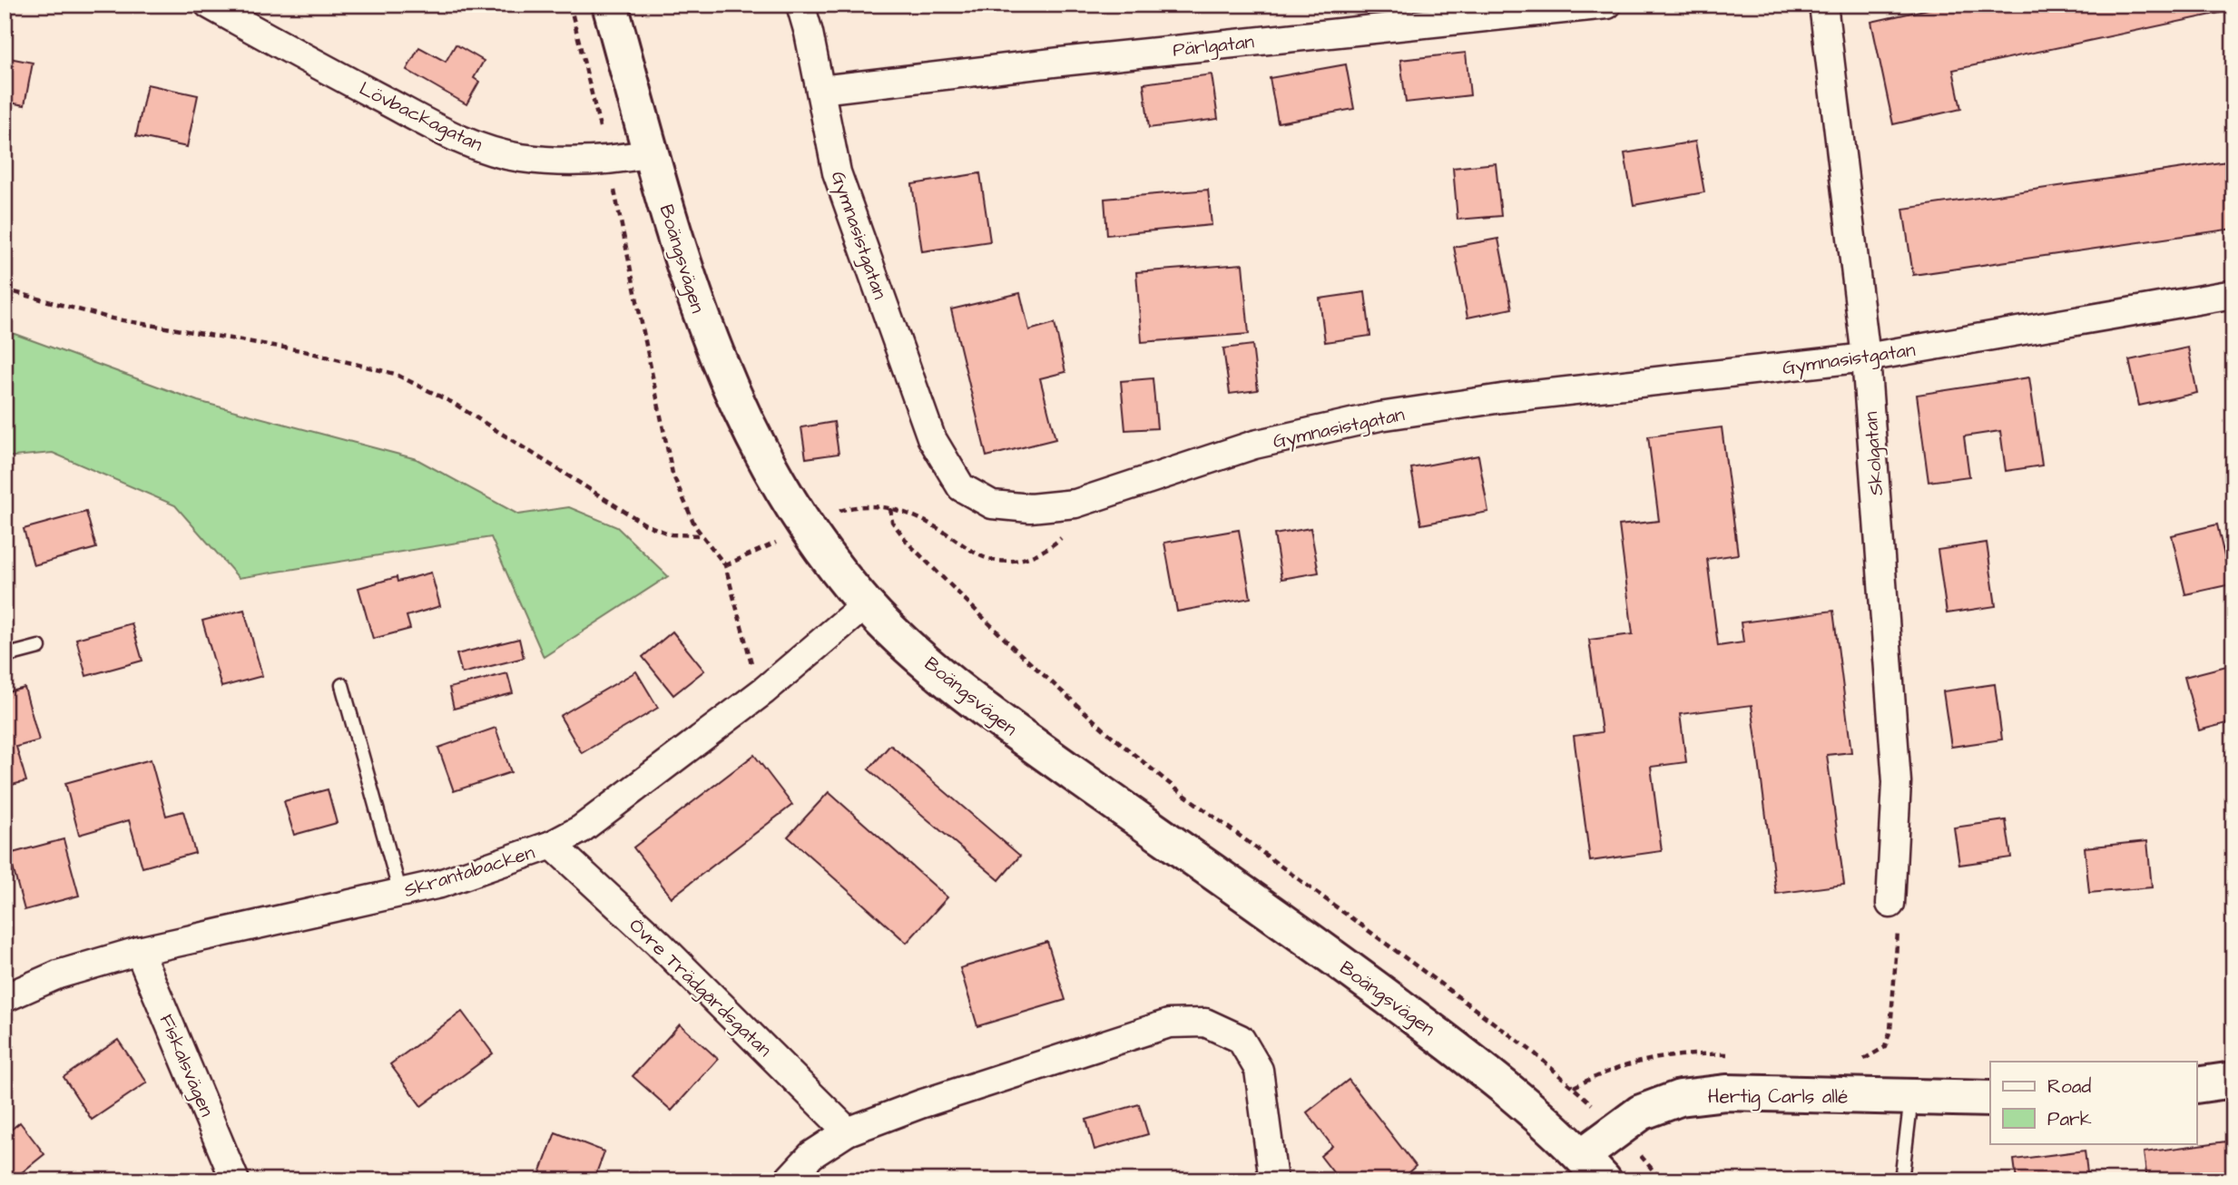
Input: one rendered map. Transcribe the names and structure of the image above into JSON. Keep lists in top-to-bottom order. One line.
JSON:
{"streets":{"street":["Pärlgatan","Lövbackagatan","Gymnasistgatan","Boängsvägen","Skolgatan","Skrantabacken","Övre Trädgårdsgatan","Fiskalsvägen","Hertig Carls allé"]},"crossings":[["Pärlgatan","Gymnasistgatan"],["Lövbackagatan","Boängsvägen"],["Gymnasistgatan","Skolgatan"],["Boängsvägen","Skrantabacken"],["Boängsvägen","Hertig Carls allé"],["Skrantabacken","Övre Trädgårdsgatan"],["Skrantabacken","Fiskalsvägen"]],"legend":["Road","Park"]}
